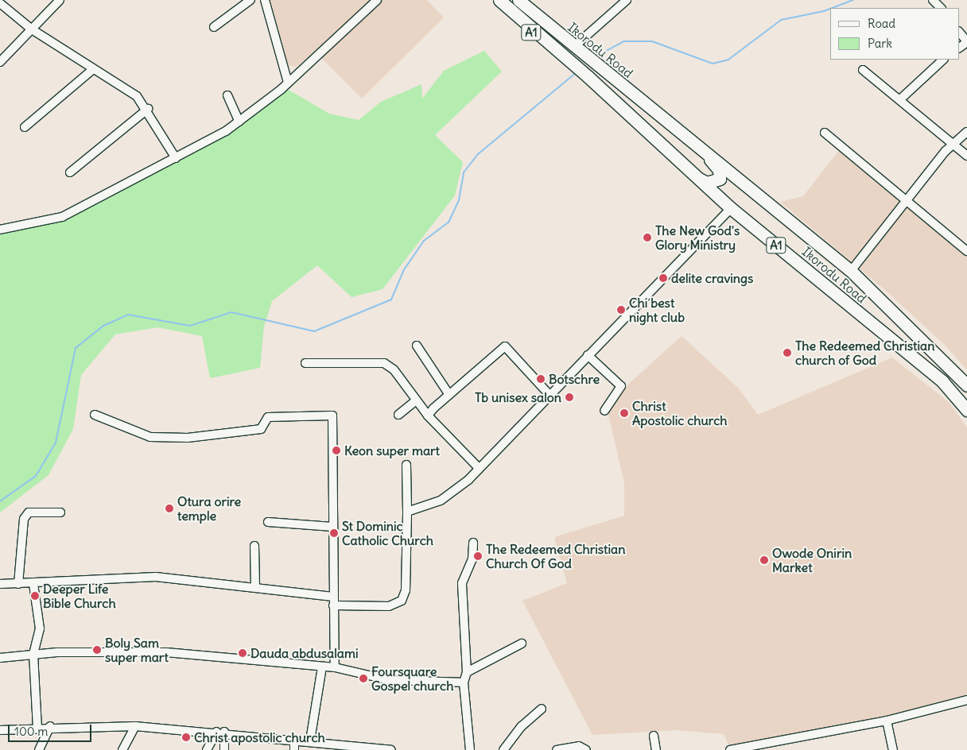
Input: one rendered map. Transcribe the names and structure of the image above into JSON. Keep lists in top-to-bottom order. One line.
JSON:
{"streets":{"highway":["A1","Ikorodu Road"]},"places":["The New God's Glory Ministry","delite cravings","Chi best night club","The Redeemed Christian church of God","Botschre","Tb unisex salon","Christ Apostolic church","Keon super mart","Otura orire temple","St Dominic Catholic Church","The Redeemed Christian Church Of God","Owode Onirin Market","Deeper Life Bible Church","Boly Sam super mart","Dauda abdusalami","Foursquare Gospel church","Christ apostolic church"],"legend":["Road","Park"],"scale_bar":"100 m"}
